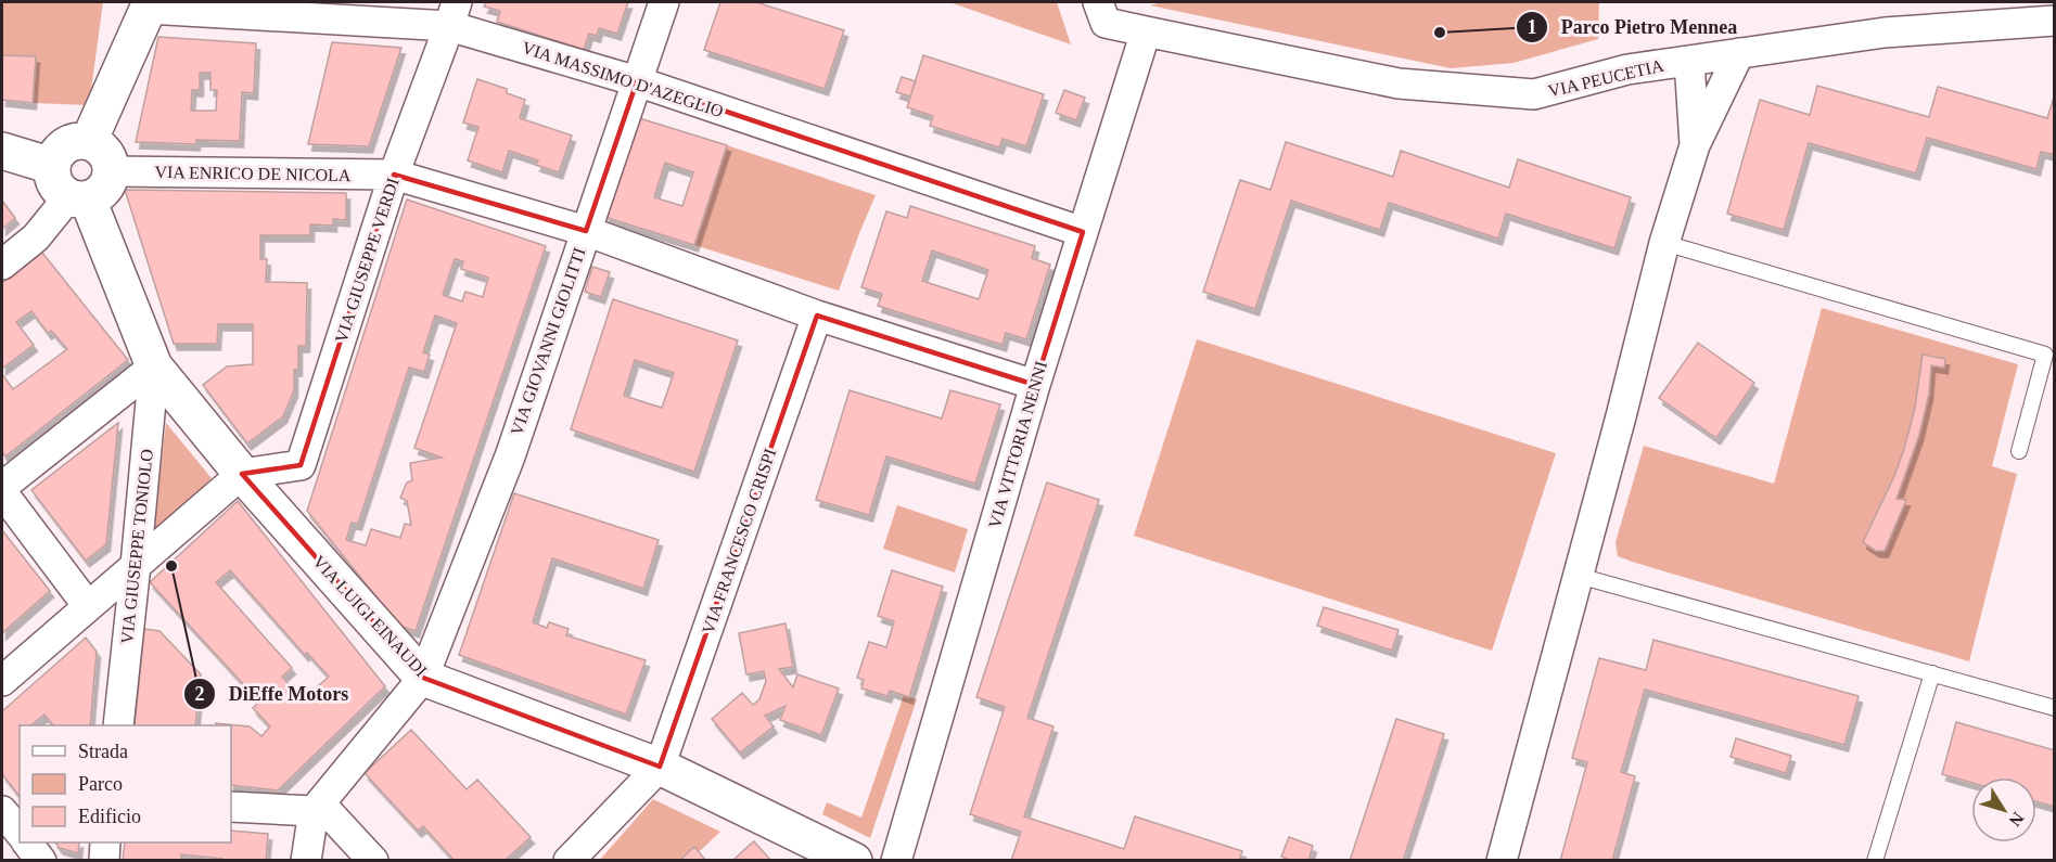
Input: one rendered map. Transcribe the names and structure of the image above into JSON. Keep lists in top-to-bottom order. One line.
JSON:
{"streets":{"main road":["VIA LUIGI EINAUDI"],"street":["VIA PEUCETIA","VIA MASSIMO D'AZEGLIO","VIA ENRICO DE NICOLA","VIA GIUSEPPE VERDI","VIA GIOVANNI GIOLITTI","VIA VITTORIA NENNI","VIA FRANCESCO CRISPI","VIA GIUSEPPE TONIOLO"]},"crossings":[["VIA PEUCETIA","VIA VITTORIA NENNI"],["VIA MASSIMO D'AZEGLIO","VIA GIUSEPPE VERDI"],["VIA MASSIMO D'AZEGLIO","VIA GIOVANNI GIOLITTI"],["VIA MASSIMO D'AZEGLIO","VIA VITTORIA NENNI"],["VIA ENRICO DE NICOLA","VIA GIUSEPPE VERDI"],["VIA ENRICO DE NICOLA","VIA LUIGI EINAUDI"],["VIA GIUSEPPE VERDI","VIA LUIGI EINAUDI"],["VIA GIOVANNI GIOLITTI","VIA LUIGI EINAUDI"],["VIA FRANCESCO CRISPI","VIA LUIGI EINAUDI"],["VIA GIUSEPPE TONIOLO","VIA LUIGI EINAUDI"]],"places":["Parco Pietro Mennea","DiEffe Motors"],"legend":["Strada","Parco","Edificio"],"north":"bottom right"}
